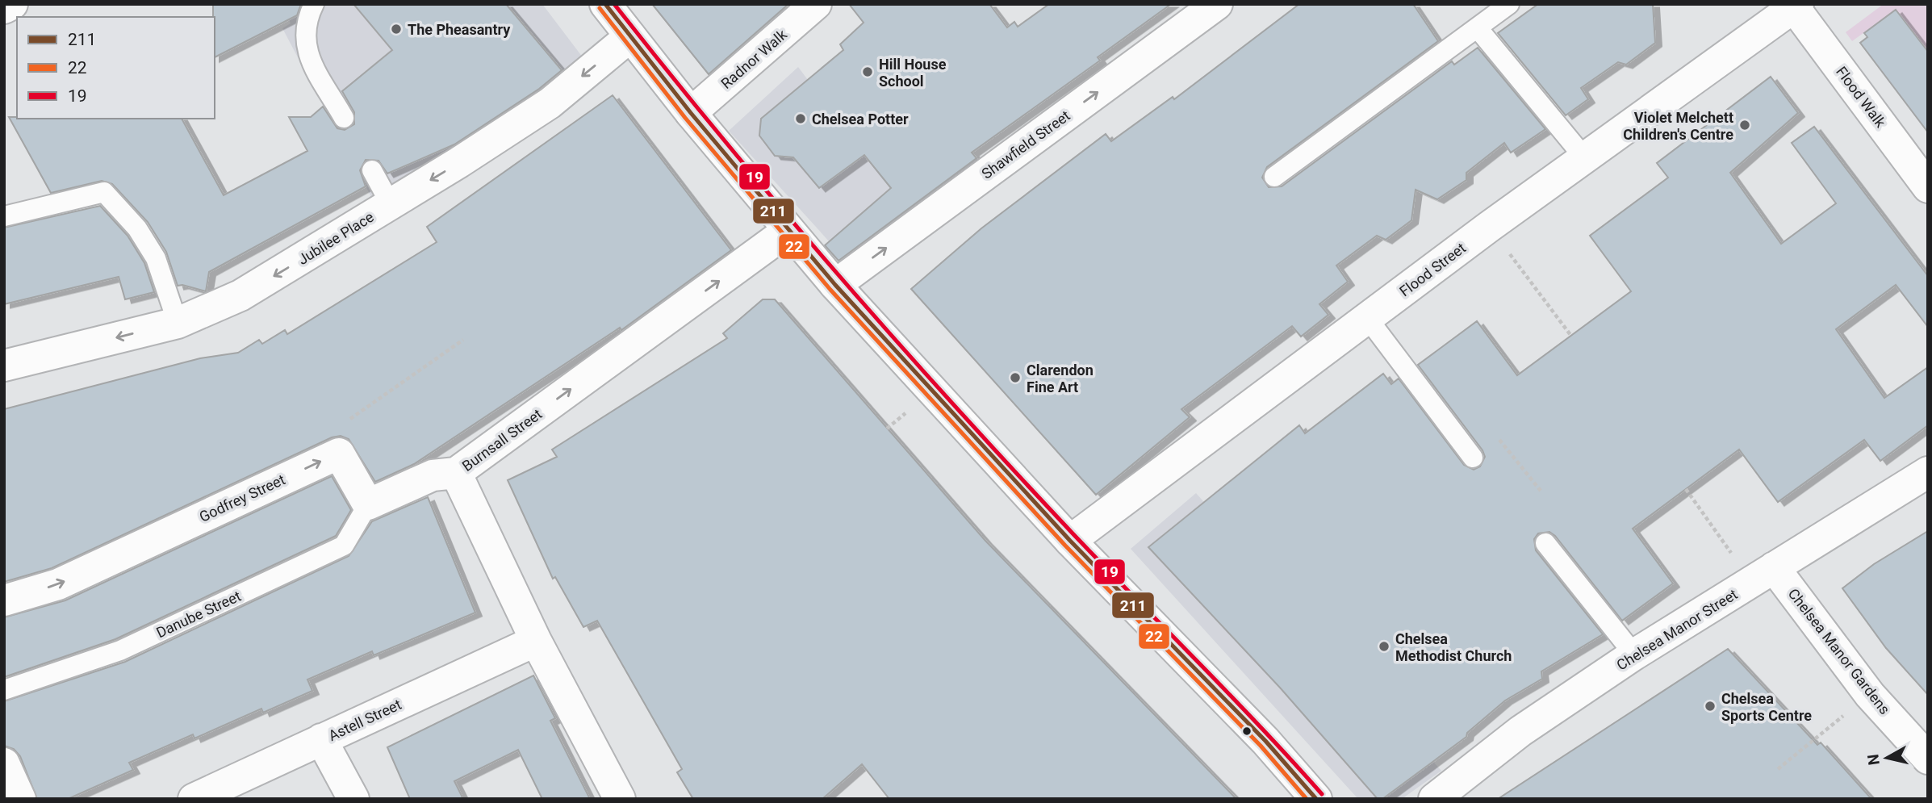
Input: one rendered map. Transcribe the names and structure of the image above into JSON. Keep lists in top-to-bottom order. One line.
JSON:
{"streets":{"street":["Radnor Walk","Flood Walk","Shawfield Street","Jubilee Place","Flood Street","Burnsall Street","Godfrey Street","Chelsea Manor Street","Chelsea Manor Gardens","Astell Street"],"lane":["Danube Street"]},"crossings":[["Flood Walk","Flood Street"],["Burnsall Street","Astell Street"],["Chelsea Manor Street","Chelsea Manor Gardens"]],"one_way":["Shawfield Street","Jubilee Place","Burnsall Street","Godfrey Street"],"places":["The Pheasantry","Hill House School","Chelsea Potter","Violet Melchett Children's Centre","Clarendon Fine Art","Chelsea Methodist Church","Chelsea Sports Centre"],"lines":["transit line 211","transit line 19","transit line 22"],"legend":["211","22","19"],"north":"left"}
